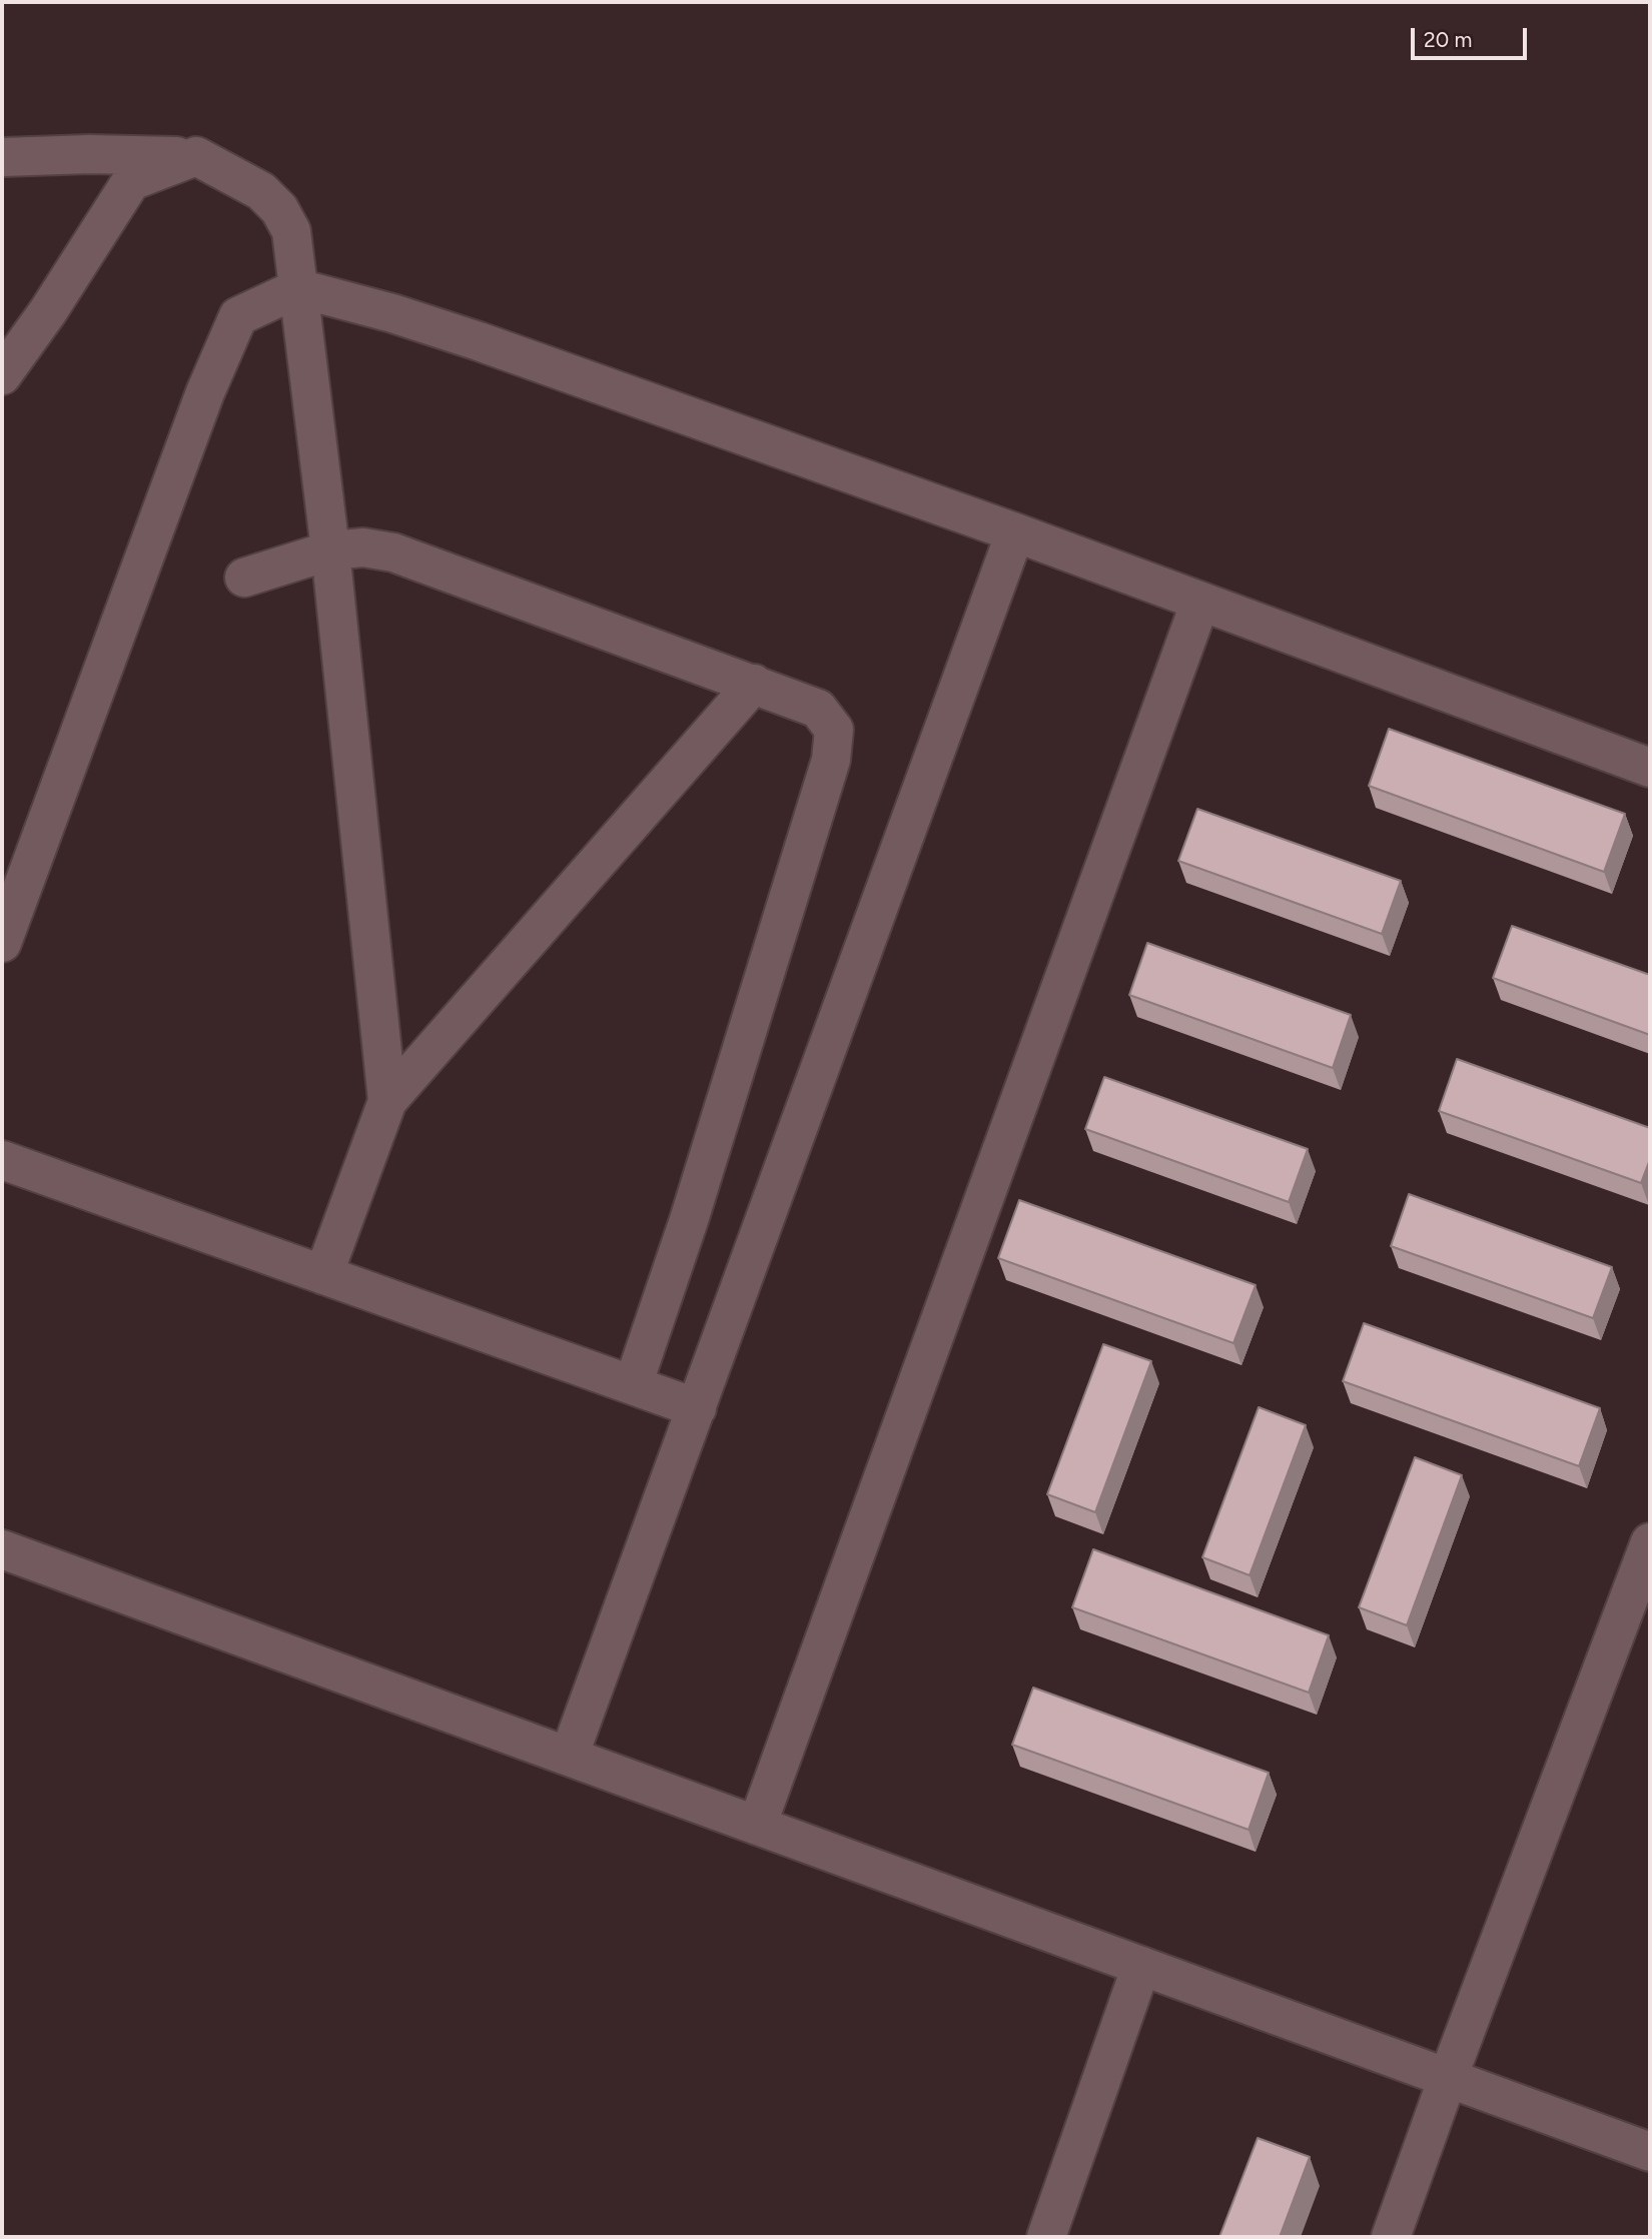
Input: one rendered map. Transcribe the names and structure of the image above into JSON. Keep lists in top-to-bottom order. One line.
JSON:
{"scale_bar":"20 m"}
